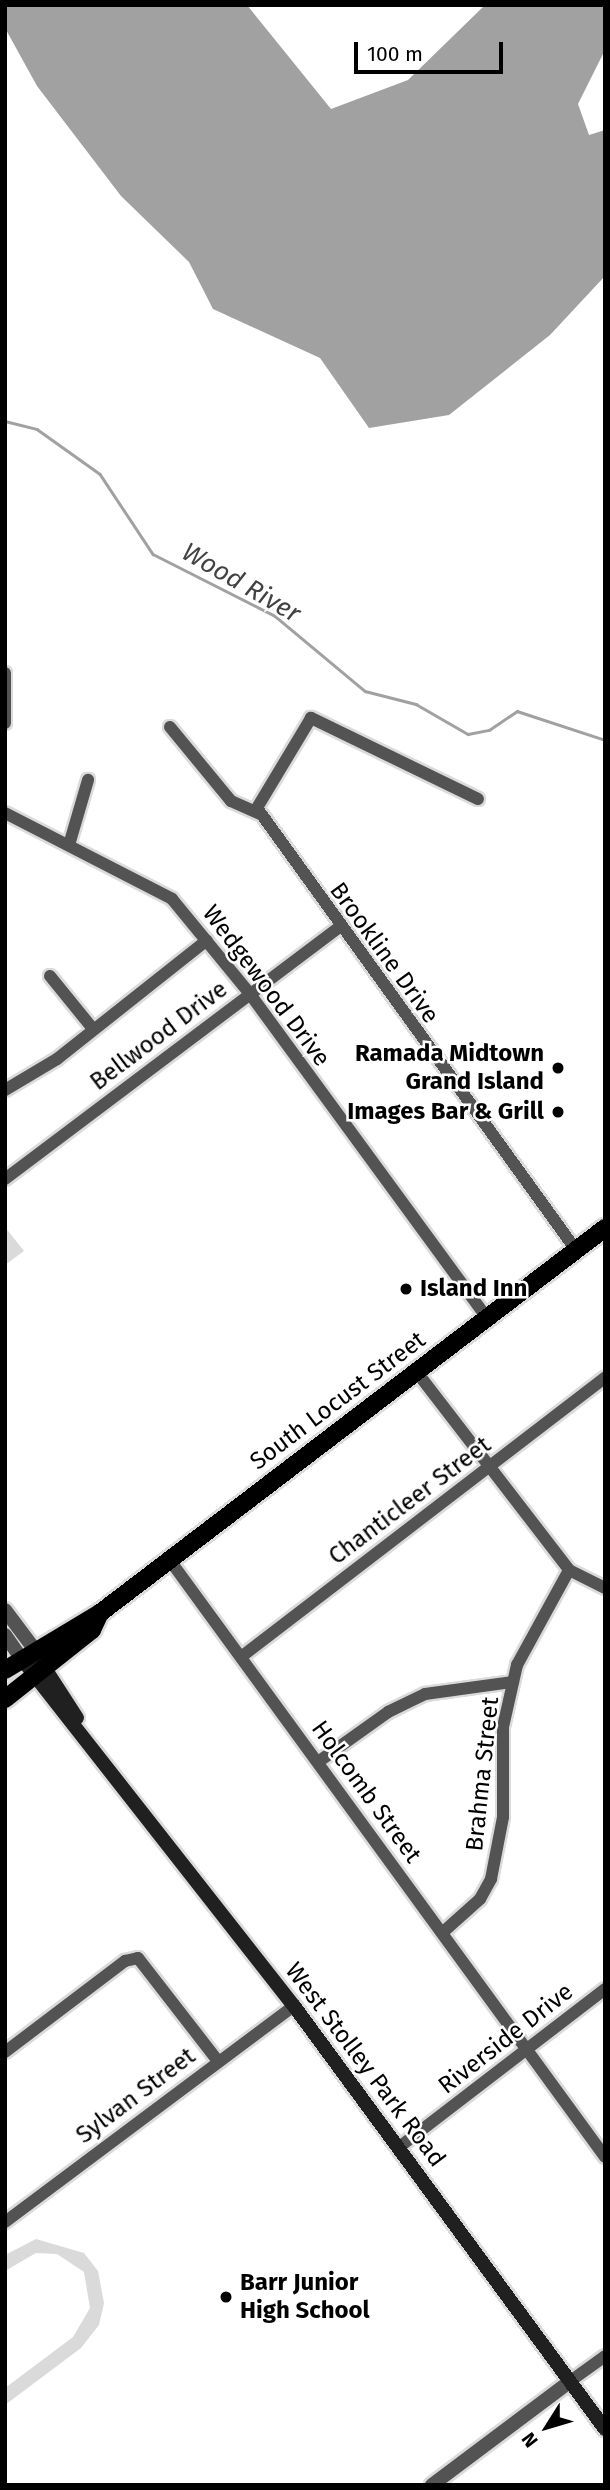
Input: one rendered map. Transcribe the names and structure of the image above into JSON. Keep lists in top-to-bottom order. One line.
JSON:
{"streets":{"main road":["South Locust Street","West Stolley Park Road"],"street":["Brookline Drive","Wedgewood Drive","Bellwood Drive","Chanticleer Street","Brahma Street","Holcomb Street","Riverside Drive","Sylvan Street"]},"crossings":[["Brookline Drive","Bellwood Drive"],["Brookline Drive","South Locust Street"],["Wedgewood Drive","Bellwood Drive"],["Wedgewood Drive","South Locust Street"],["South Locust Street","Holcomb Street"],["South Locust Street","West Stolley Park Road"],["Chanticleer Street","Holcomb Street"],["Brahma Street","Holcomb Street"],["Holcomb Street","Riverside Drive"],["Riverside Drive","West Stolley Park Road"],["West Stolley Park Road","Sylvan Street"]],"water":["Wood River"],"places":["Ramada Midtown Grand Island","Images Bar & Grill","Island Inn","Barr Junior High School"],"scale_bar":"100 m","north":"bottom left"}
